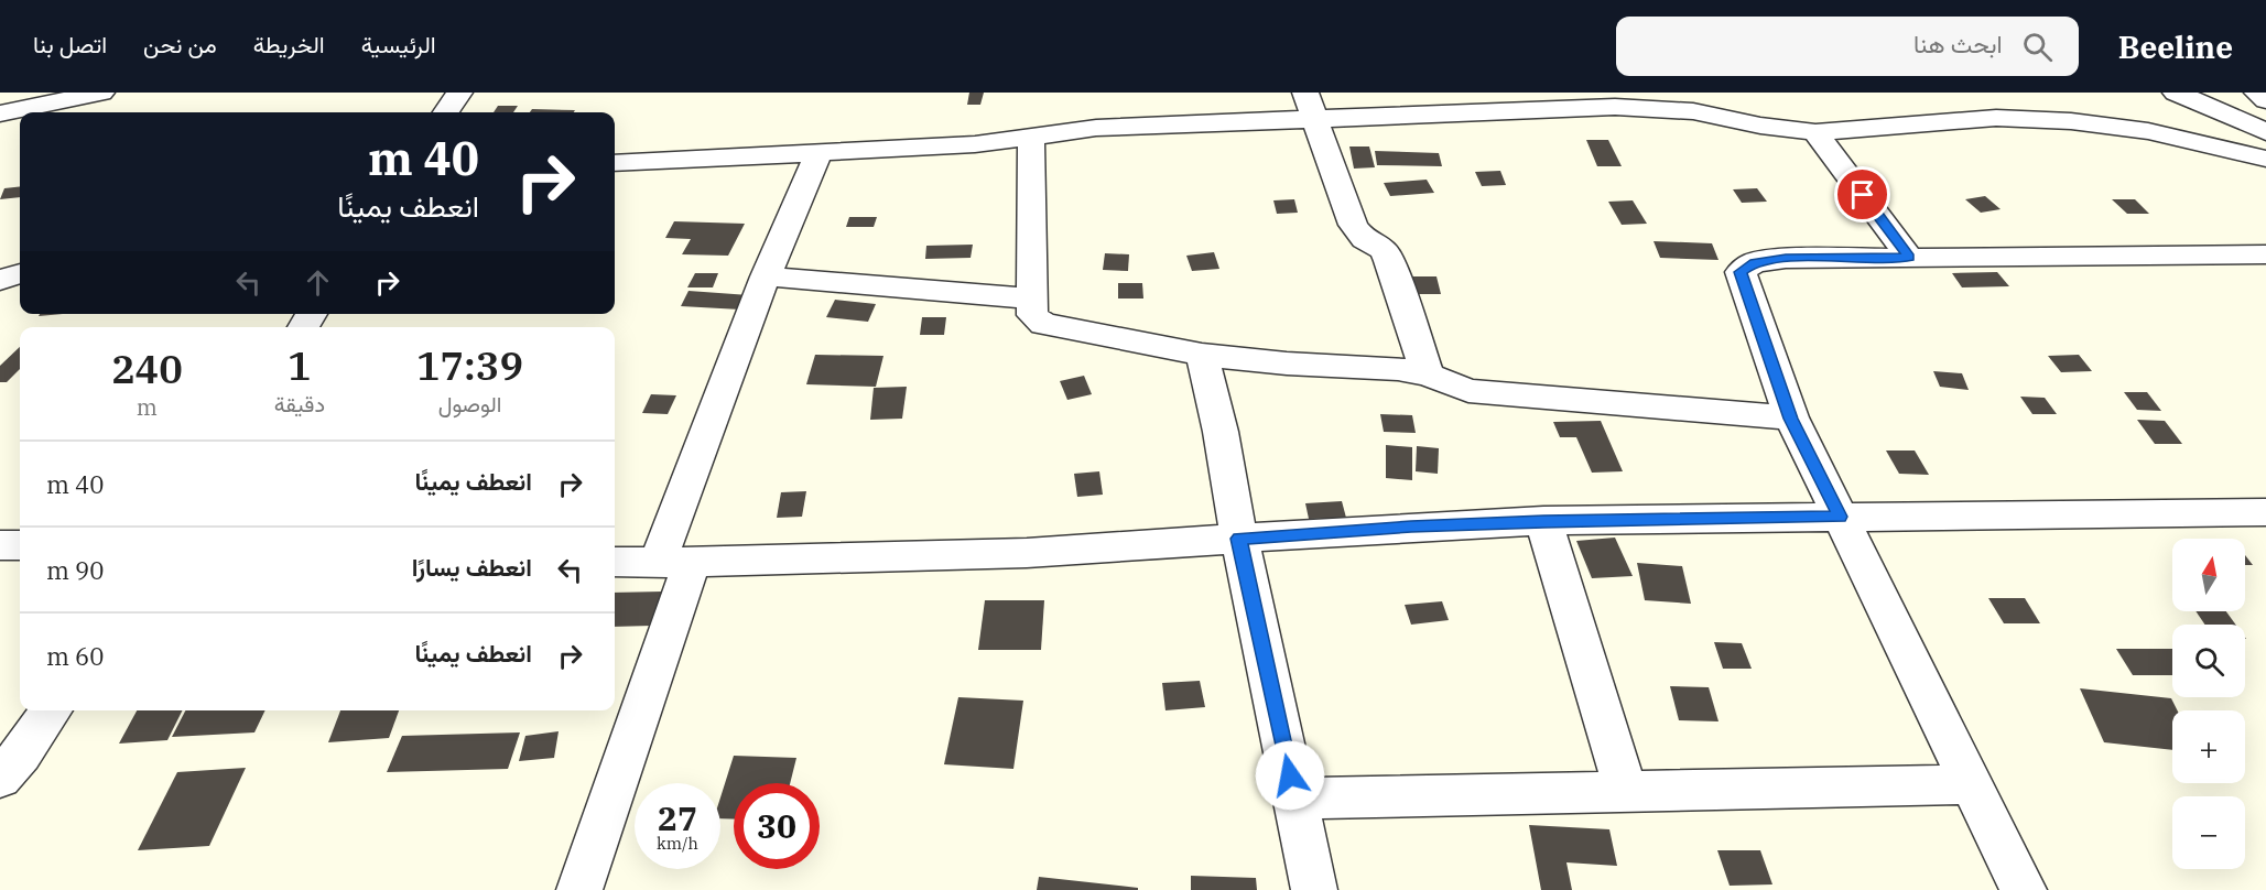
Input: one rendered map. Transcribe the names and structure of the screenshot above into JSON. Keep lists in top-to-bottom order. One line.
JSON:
{"north":"top","page":{"header":"Beeline","search":"ابحث هنا","nav":["الرئيسية","الخريطة","من نحن","اتصل بنا"],"turn":["40 m","انعطف يمينًا"],"eta":["17:39","الوصول","1","دقيقة","240","m"],"list":[{"name":"انعطف يمينًا","value":"40 m"},{"name":"انعطف يسارًا","value":"90 m"},{"name":"انعطف يمينًا","value":"60 m"}],"map_buttons":["+","−"],"speed":"27 km/h","limit":"30"}}
